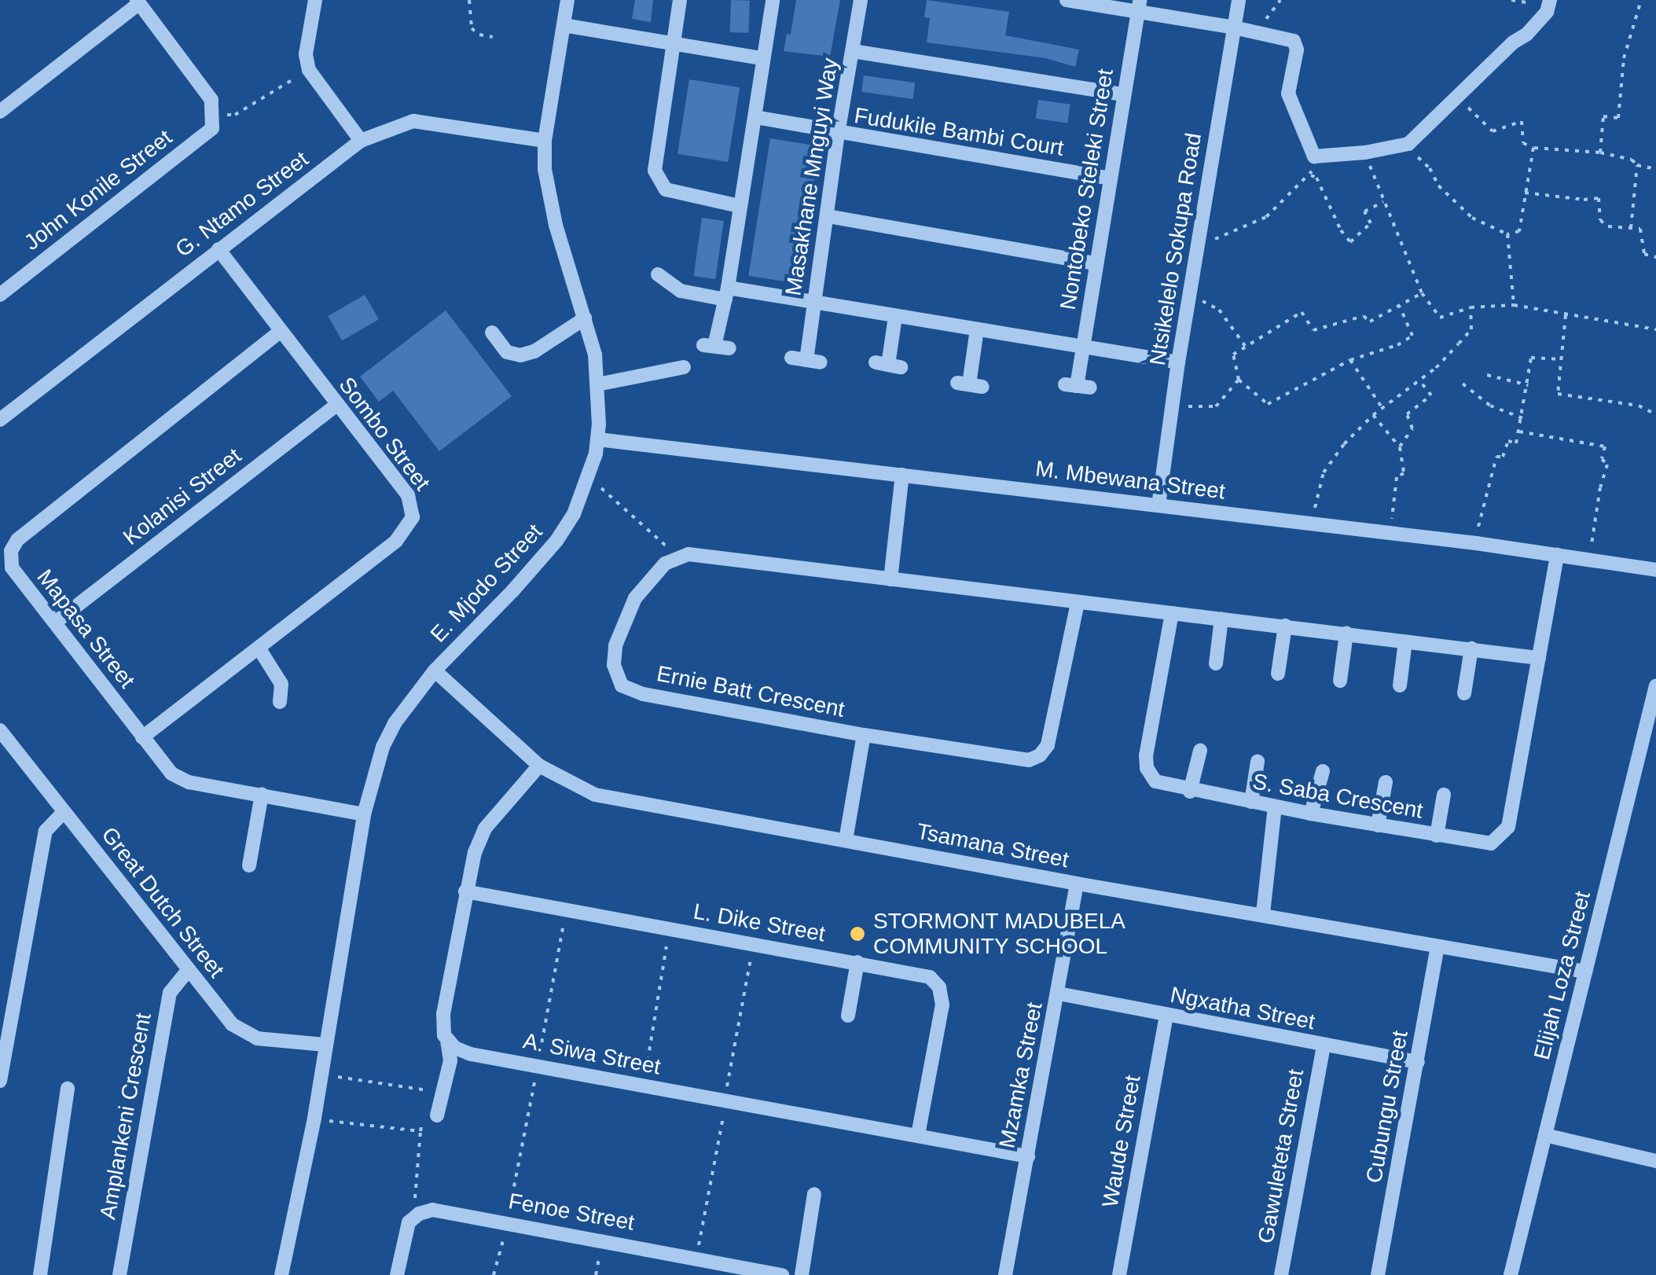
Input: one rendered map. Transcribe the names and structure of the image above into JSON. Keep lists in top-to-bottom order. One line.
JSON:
{"streets":{"street":["Fudukile Bambi Court","Masakhane Mnguyi Way","Nontobeko Steleki Street","John Konile Street","G. Ntamo Street","Ntsikelelo Sokupa Road","Sombo Street","M. Mbewana Street","Kolanisi Street","E. Mjodo Street","Mapasa Street","Ernie Batt Crescent","S. Saba Crescent","Tsamana Street","Great Dutch Street","L. Dike Street","Elijah Loza Street","Ngxatha Street","A. Siwa Street","Mzamka Street","Cubungu Street","Amplankeni Crescent","Waude Street","Gawuleteta Street","Fenoe Street"]},"crossings":[["Fudukile Bambi Court","Masakhane Mnguyi Way"],["Fudukile Bambi Court","Nontobeko Steleki Street"],["G. Ntamo Street","Sombo Street"],["G. Ntamo Street","E. Mjodo Street"],["Ntsikelelo Sokupa Road","M. Mbewana Street"],["Sombo Street","Kolanisi Street"],["Sombo Street","Mapasa Street"],["M. Mbewana Street","E. Mjodo Street"],["M. Mbewana Street","S. Saba Crescent"],["Kolanisi Street","Mapasa Street"],["E. Mjodo Street","Mapasa Street"],["E. Mjodo Street","Tsamana Street"],["E. Mjodo Street","Great Dutch Street"],["Ernie Batt Crescent","Tsamana Street"],["Tsamana Street","Elijah Loza Street"],["Tsamana Street","Mzamka Street"],["Tsamana Street","Cubungu Street"],["Great Dutch Street","Amplankeni Crescent"],["L. Dike Street","A. Siwa Street"],["Ngxatha Street","Mzamka Street"],["Ngxatha Street","Cubungu Street"],["Ngxatha Street","Waude Street"],["Ngxatha Street","Gawuleteta Street"],["A. Siwa Street","Mzamka Street"]],"places":["STORMONT MADUBELA COMMUNITY SCHOOL"]}
